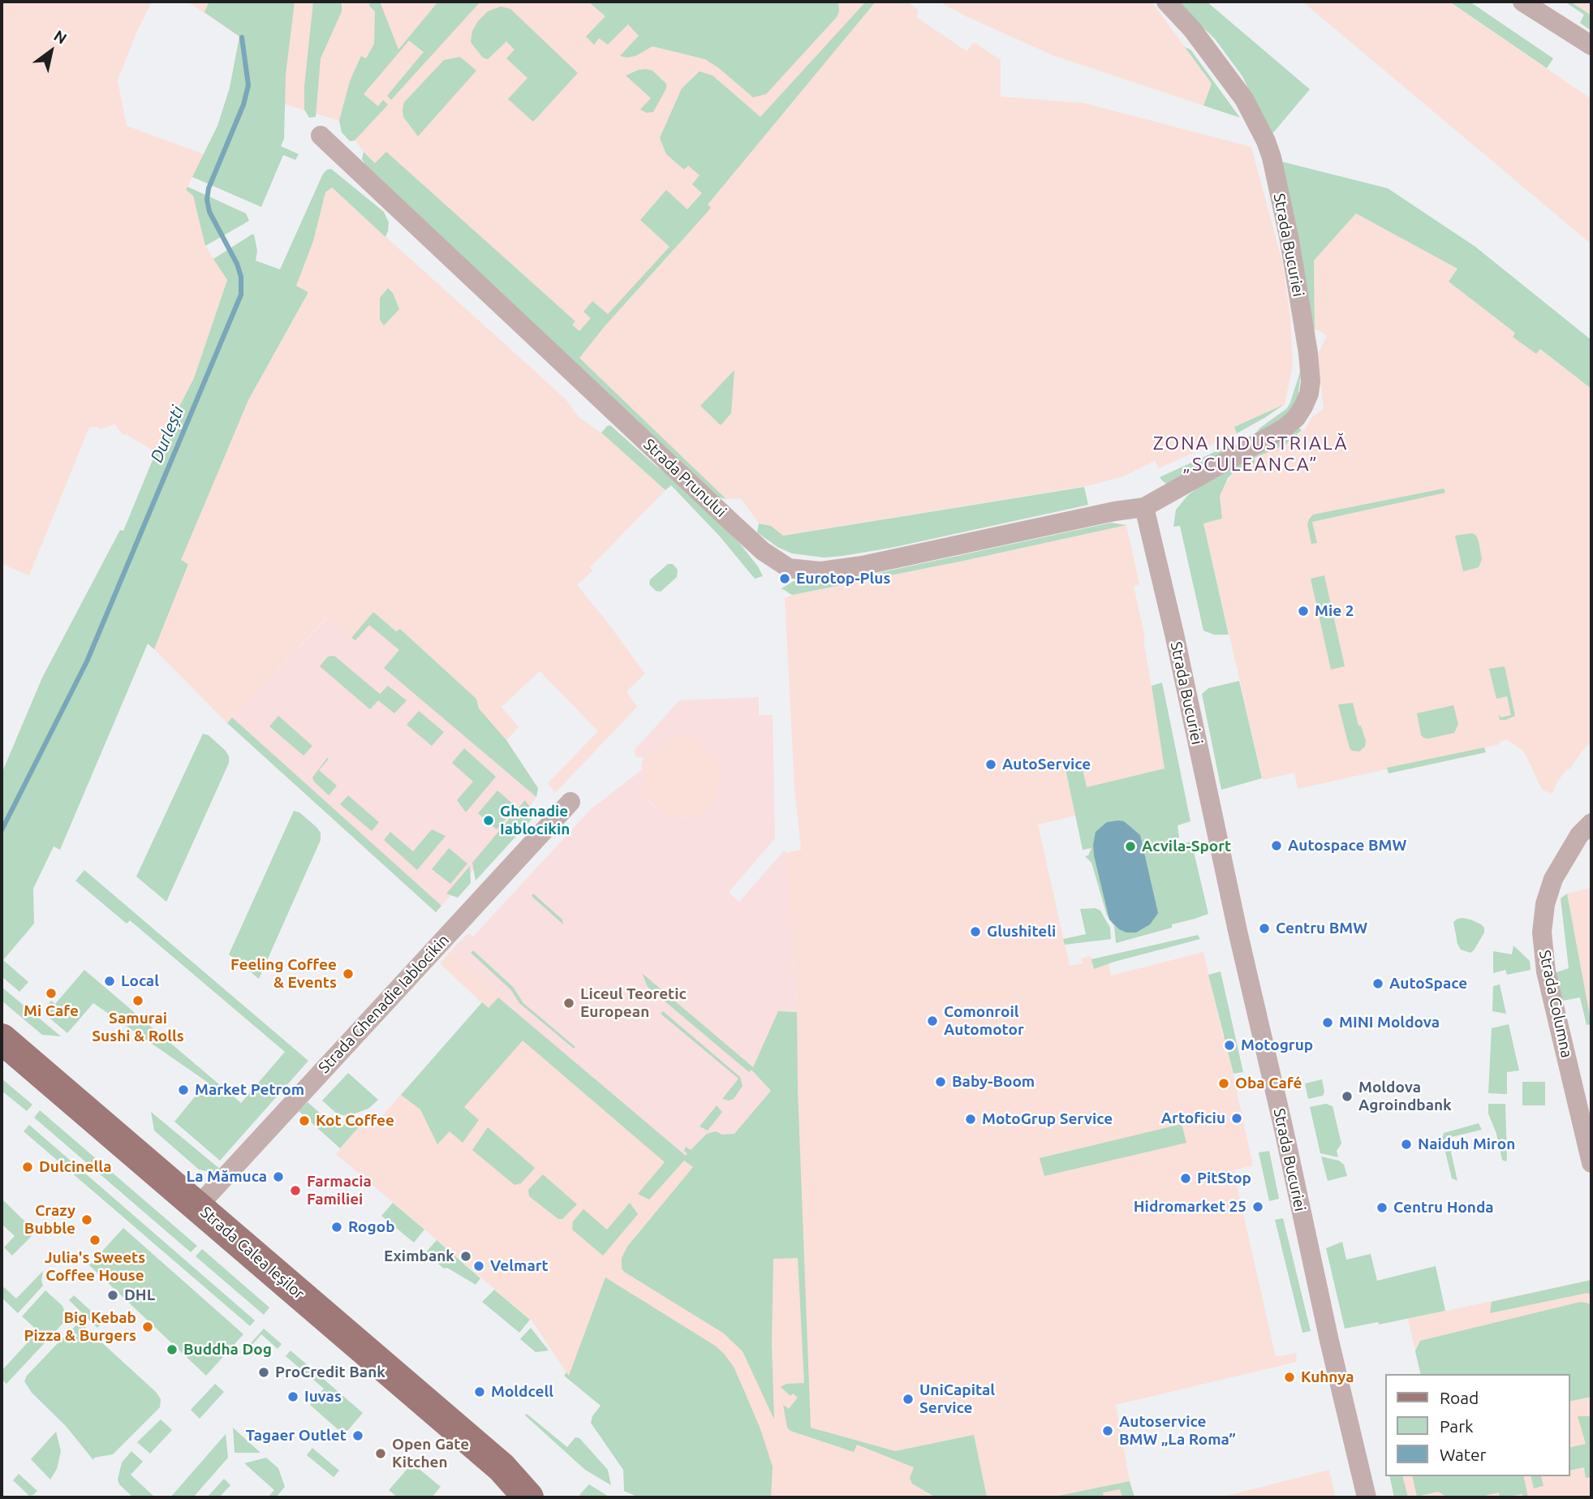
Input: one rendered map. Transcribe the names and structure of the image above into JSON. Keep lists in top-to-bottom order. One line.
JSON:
{"streets":{"main road":["Strada Calea Ieșilor"],"street":["Strada Bucuriei","Strada Prunului","Strada Ghenadie Iablocikin","Strada Columna"]},"crossings":[["Strada Bucuriei","Strada Prunului"],["Strada Ghenadie Iablocikin","Strada Calea Ieșilor"]],"districts":["ZONA INDUSTRIALĂ „SCULEANCA”"],"water":["Durlești"],"places":["Eurotop-Plus","Mie 2","AutoService","Ghenadie Iablocikin","Autospace BMW","Acvila-Sport","Centru BMW","Glushiteli","Feeling Coffee & Events","Local","AutoSpace","Mi Cafe","Samurai Sushi & Rolls","Liceul Teoretic European","Comonroil Automotor","MINI Moldova","Motogrup","Baby-Boom","Oba Café","Market Petrom","Moldova Agroindbank","Artoficiu","MotoGrup Service","Kot Coffee","Naiduh Miron","Dulcinella","La Mămuca","PitStop","Farmacia Familiei","Hidromarket 25","Centru Honda","Crazy Bubble","Rogob","Julia's Sweets Coffee House","Eximbank","Velmart","DHL","Big Kebab Pizza & Burgers","Buddha Dog","ProCredit Bank","Kuhnya","Moldcell","Iuvas","UniCapital Service","Autoservice BMW „La Roma”","Tagaer Outlet","Open Gate Kitchen"],"legend":["Road","Park","Water"],"north":"top right"}
